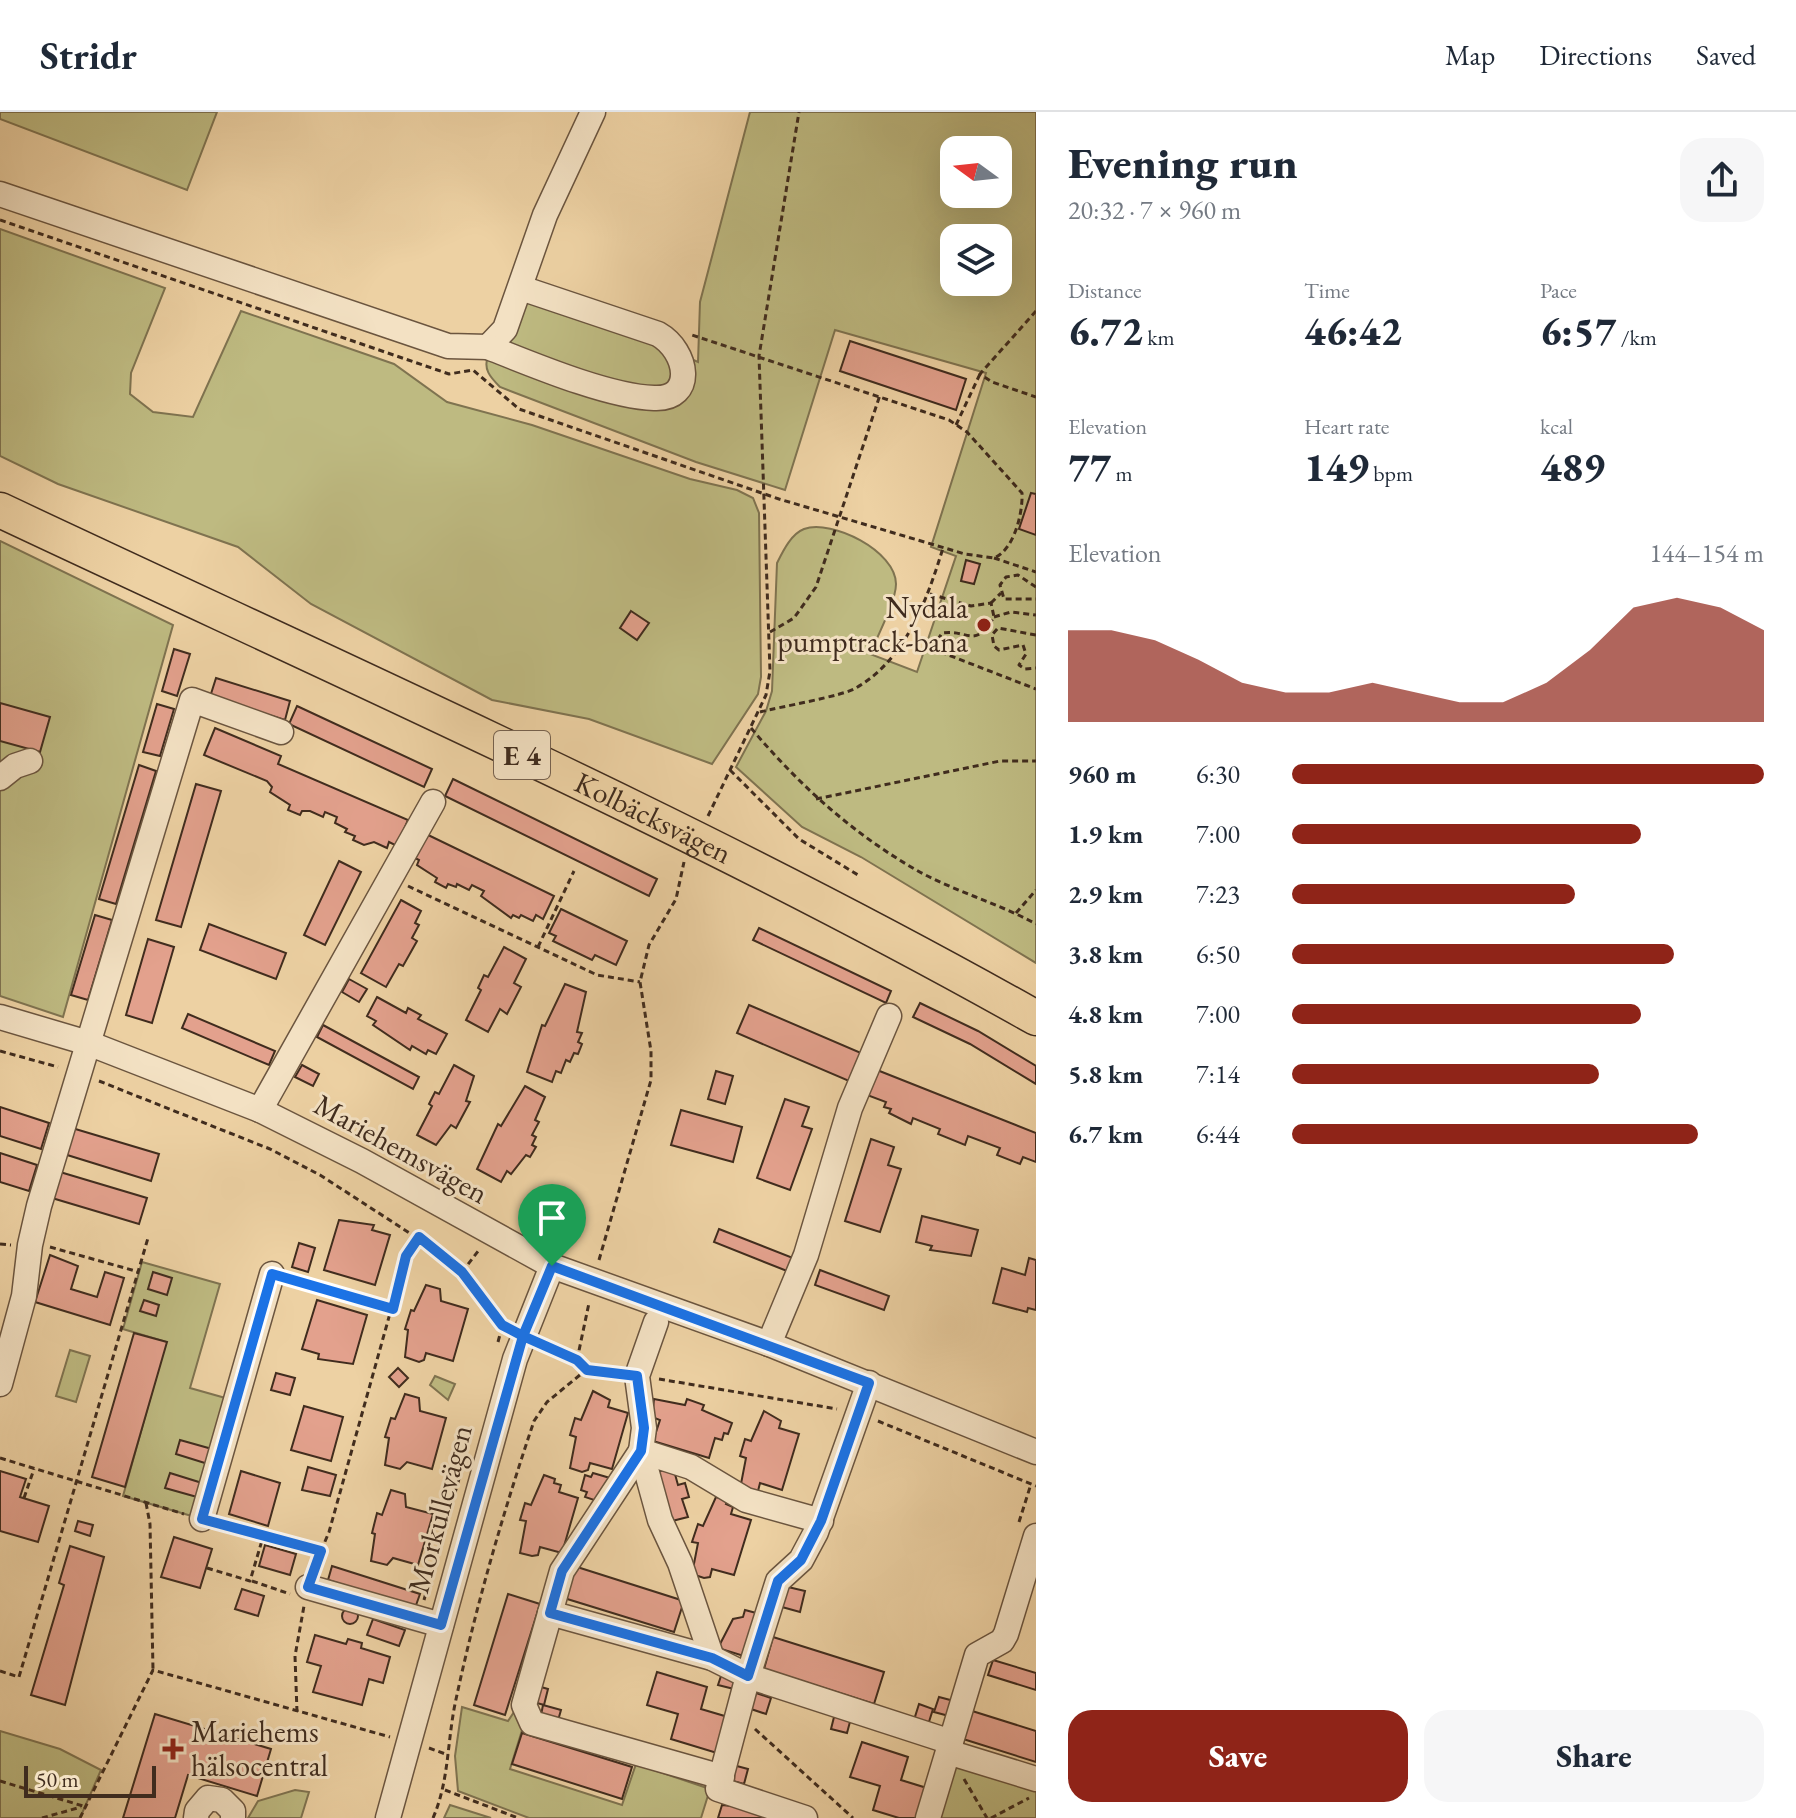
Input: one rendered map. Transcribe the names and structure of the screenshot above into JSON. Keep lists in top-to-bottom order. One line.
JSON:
{"streets":{"highway":["E 4","Kolbäcksvägen"],"street":["Mariehemsvägen","Morkullevägen"]},"crossings":[["Mariehemsvägen","Morkullevägen"]],"places":{"other":["Nydala pumptrack-bana"],"health":["Mariehems hälsocentral"]},"scale_bar":"50 m","north":"left","page":{"header":"Stridr","nav":["Map","Directions","Saved"],"heading":["Evening run","20:32 · 7 × 960 m"],"stats":[["Distance","6.72 km"],["Time","46:42"],["Pace","6:57 /km"],["Elevation","77 m"],["Heart rate","149 bpm"],["kcal","489"]],"chart":["Elevation","144–154 m"],"list":[{"name":"960 m","note":"6:30"},{"name":"1.9 km","note":"7:00"},{"name":"2.9 km","note":"7:23"},{"name":"3.8 km","note":"6:50"},{"name":"4.8 km","note":"7:00"},{"name":"5.8 km","note":"7:14"},{"name":"6.7 km","note":"6:44"}],"buttons":["Save","Share"],"scale":"50 m"}}
